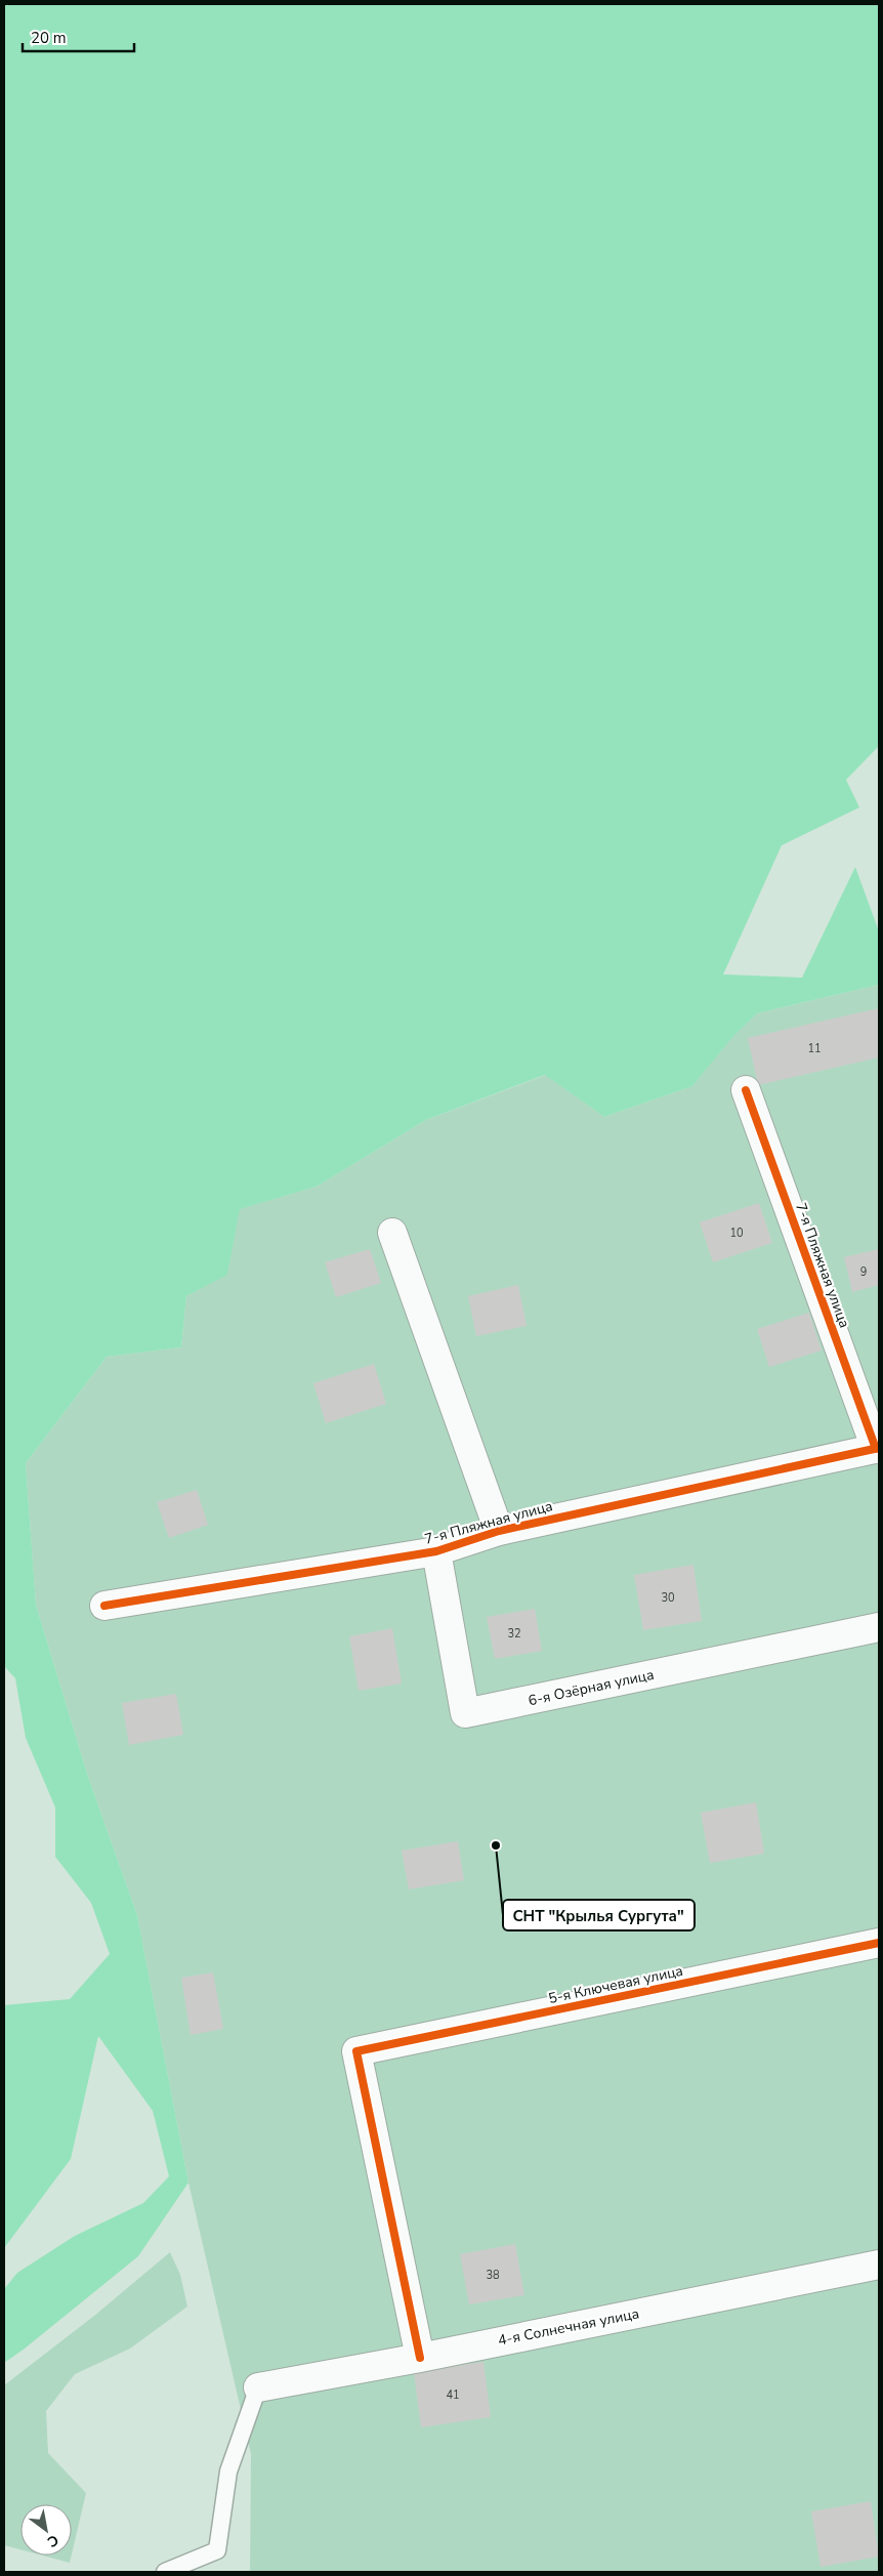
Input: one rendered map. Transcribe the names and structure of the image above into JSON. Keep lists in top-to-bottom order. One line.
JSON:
{"streets":{"street":["7-я Пляжная улица","6-я Озёрная улица","5-я Ключевая улица","4-я Солнечная улица"]},"crossings":[["7-я Пляжная улица","6-я Озёрная улица"],["5-я Ключевая улица","4-я Солнечная улица"]],"places":["CНТ \"Крылья Сургута\""],"house_numbers":["11","10","9","30","32","38","41"],"scale_bar":"20 m","north":"bottom right"}
